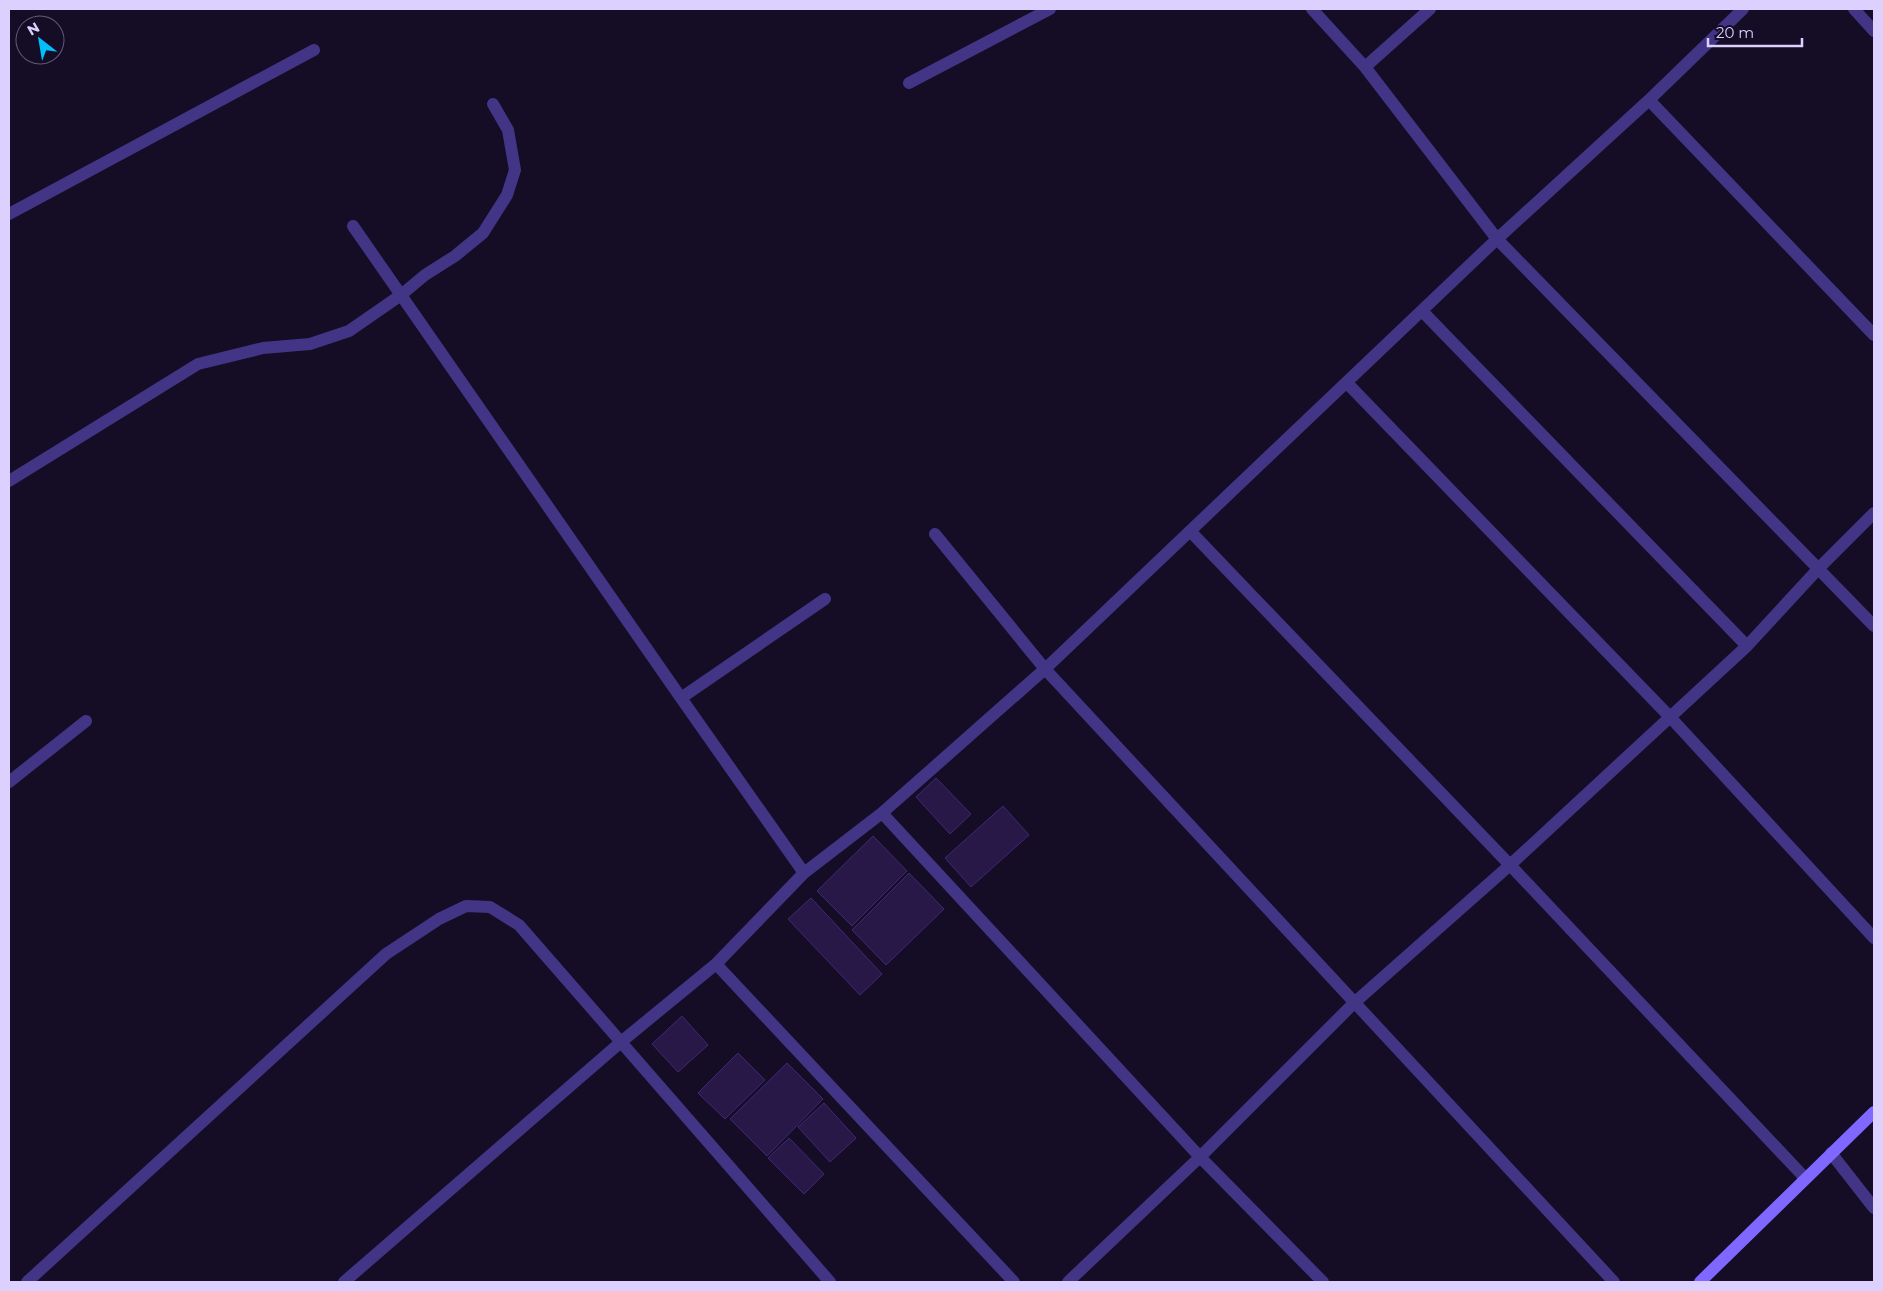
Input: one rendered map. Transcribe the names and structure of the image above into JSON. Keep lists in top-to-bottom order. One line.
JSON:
{"scale_bar":"20 m","north":"top left"}
